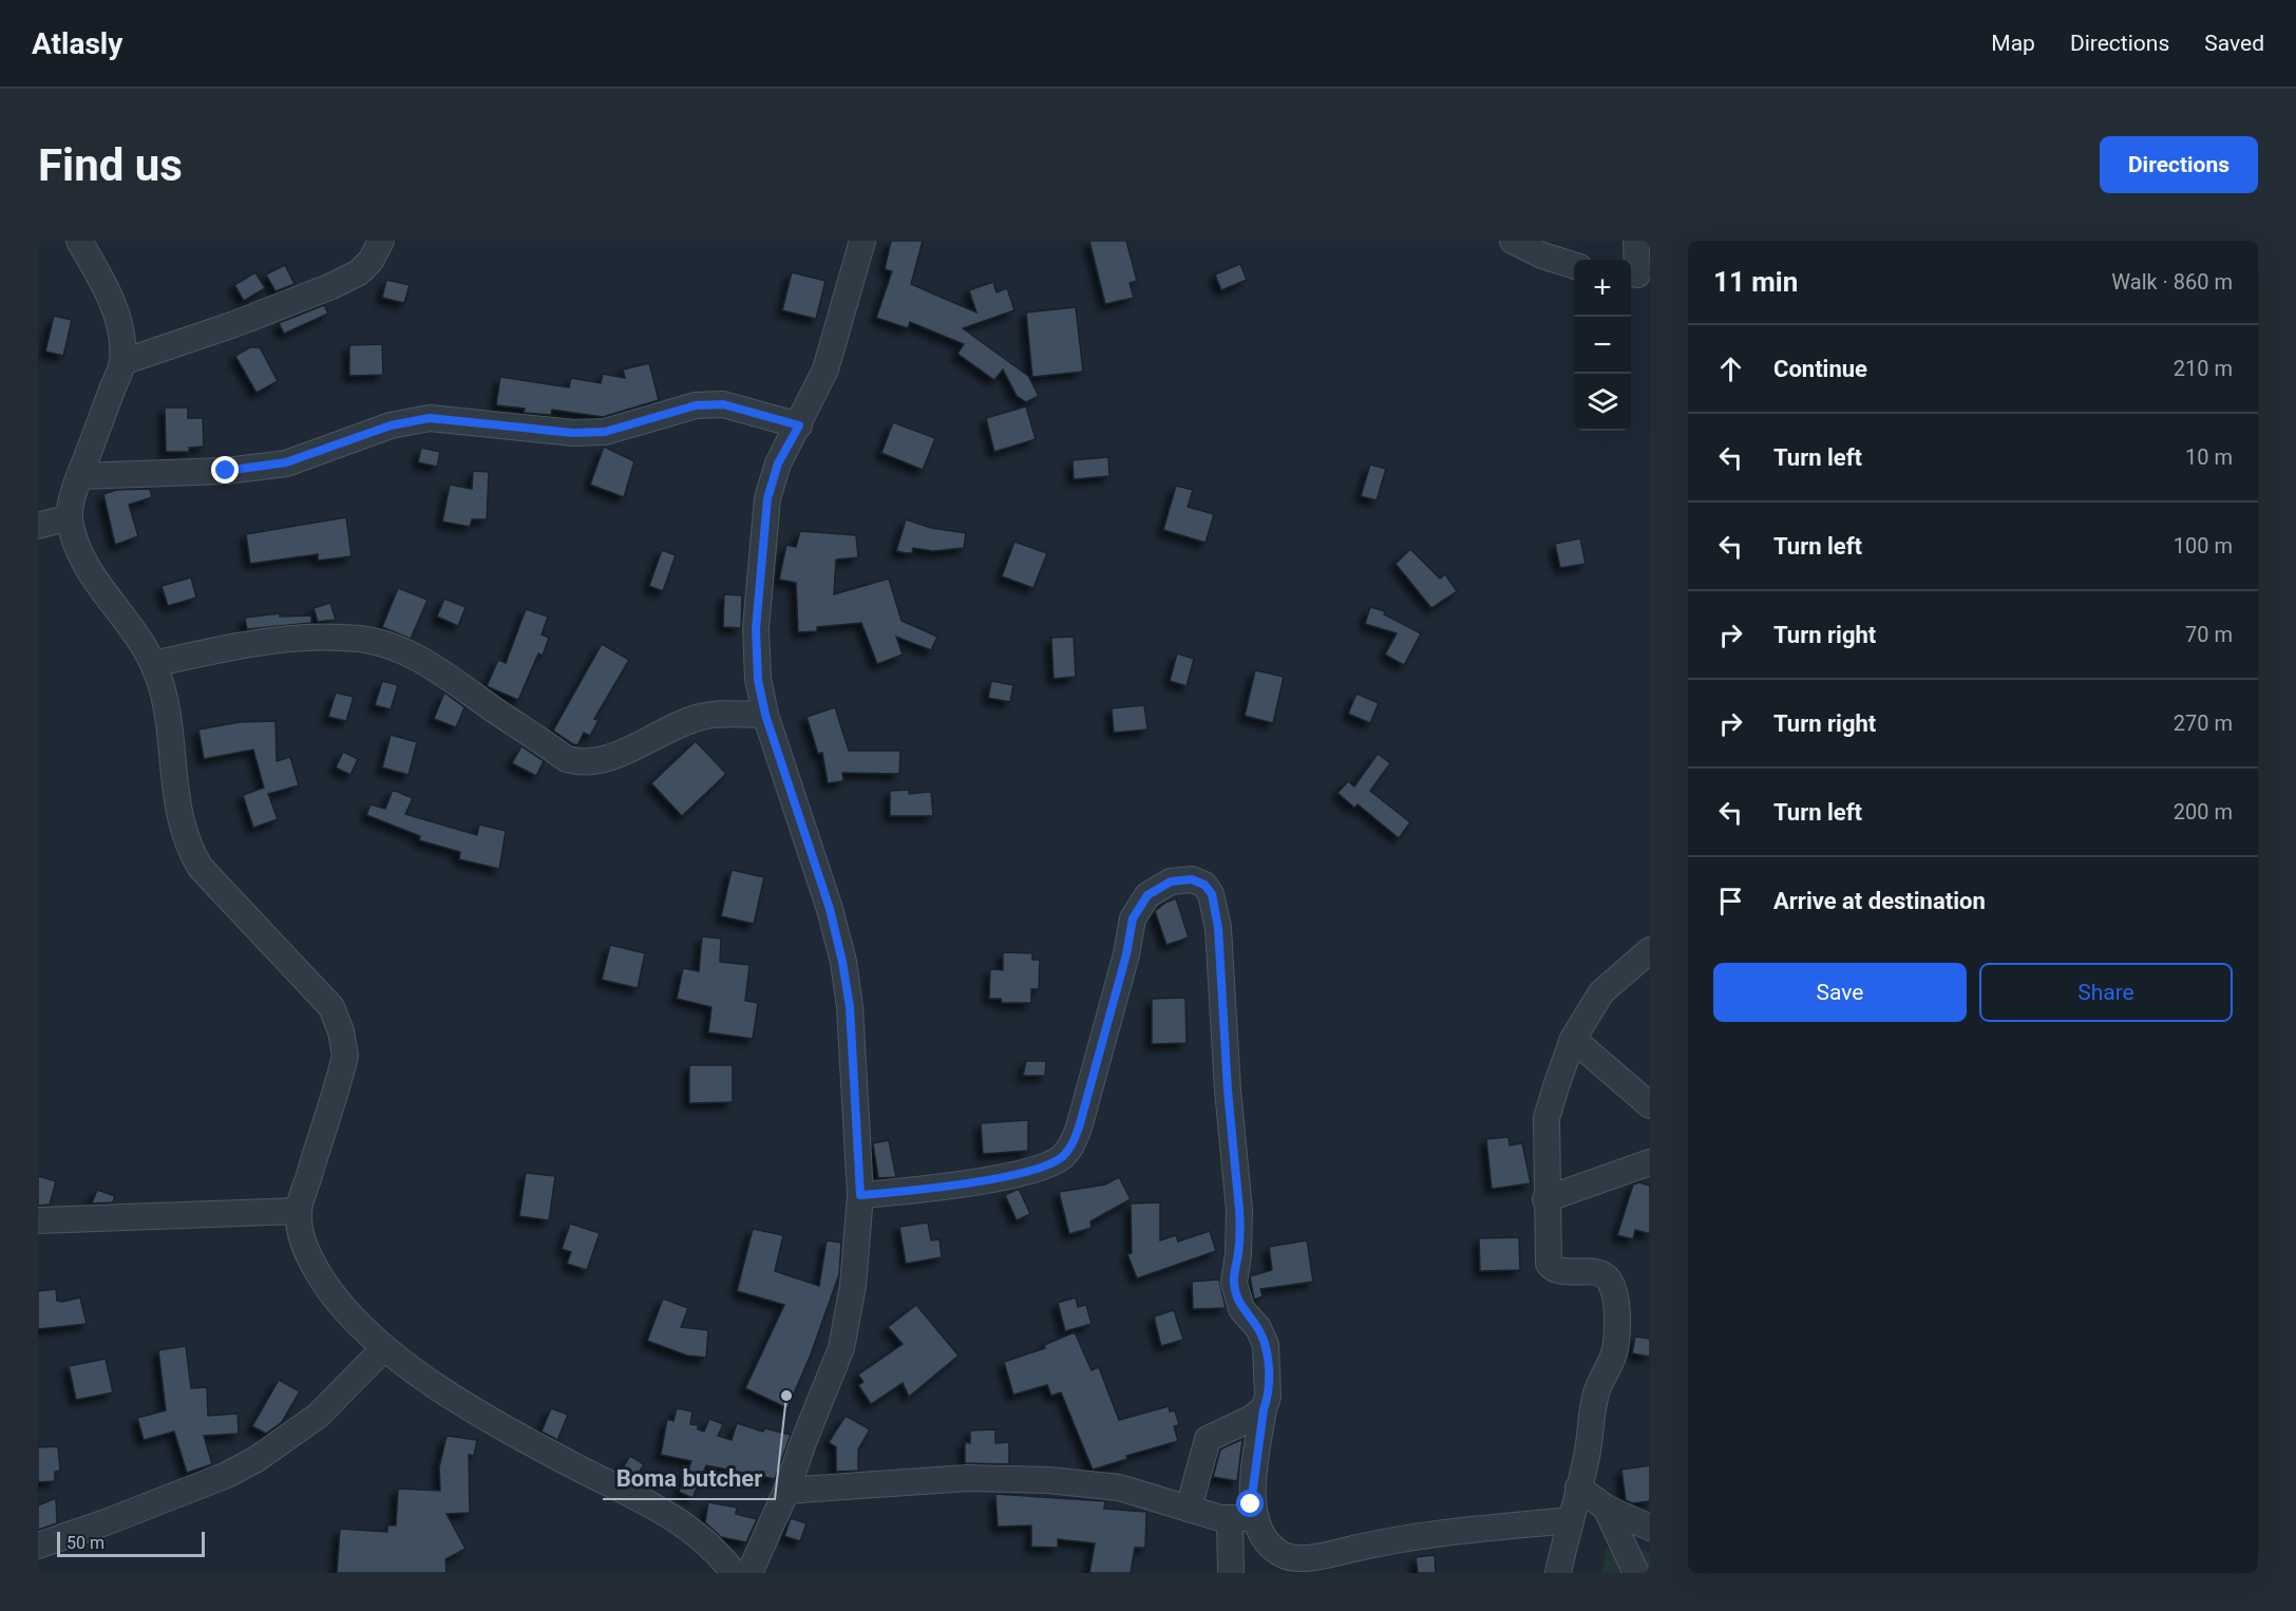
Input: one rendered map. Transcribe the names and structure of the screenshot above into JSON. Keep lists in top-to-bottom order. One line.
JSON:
{"places":["Boma butcher"],"scale_bar":"50 m","page":{"header":"Atlasly","nav":["Map","Directions","Saved"],"buttons":["Directions",["Save","Share"]],"title":"Find us","heading":["11 min","Walk · 860 m"],"map_buttons":["+","−"],"list":[["Continue","210 m"],["Turn left","10 m"],["Turn left","100 m"],["Turn right","70 m"],["Turn right","270 m"],["Turn left","200 m"],"Arrive at destination"],"scale":"50 m"}}
